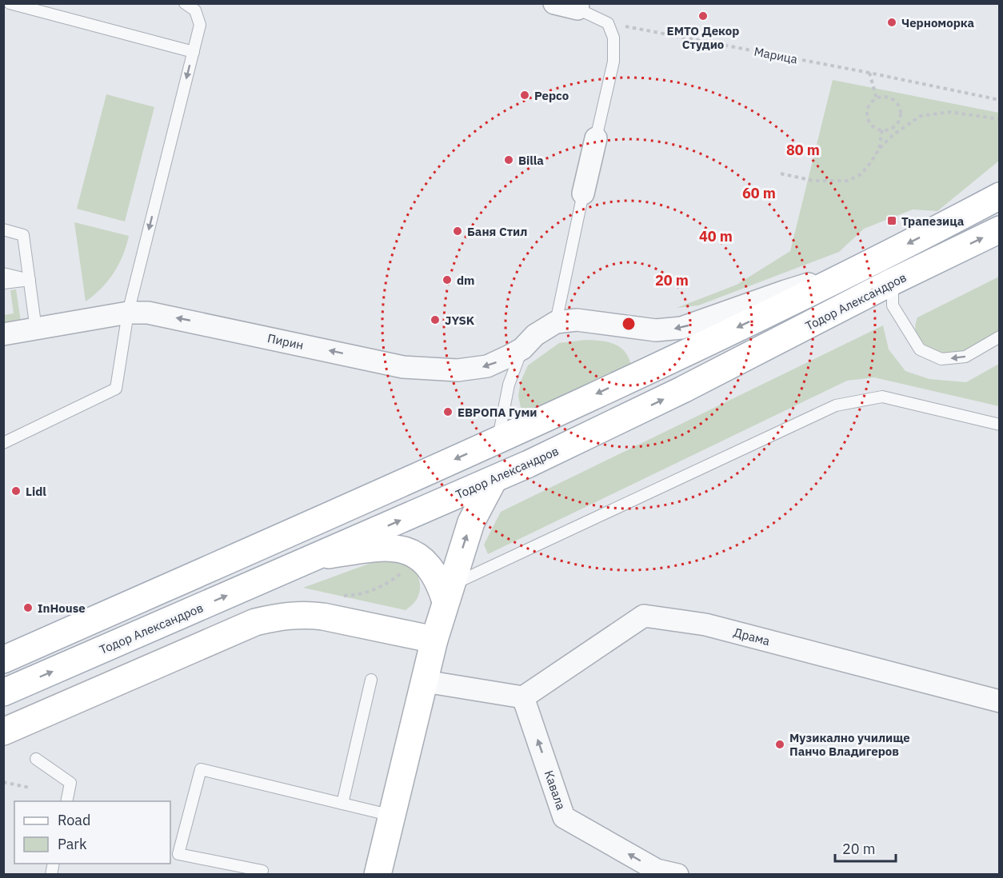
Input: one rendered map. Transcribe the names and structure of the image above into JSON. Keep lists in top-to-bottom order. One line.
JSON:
{"streets":{"main road":["Тодор Александров"],"street":["Пирин","Драма","Кавала"],"path":["Марица"]},"crossings":[["Драма","Кавала"]],"one_way":["Пирин","Кавала"],"places":{"other":["ЕМТО Декор Студио","Черноморка","Pepco","Billa","Баня Стил","dm","JYSK","ЕВРОПА Гуми","Lidl","InHouse","Музикално училище Панчо Владигеров"],"transit":["Трапезица"]},"legend":["Road","Park"],"scale_bar":"20 m","rings":["80 m","60 m","40 m","20 m"]}
